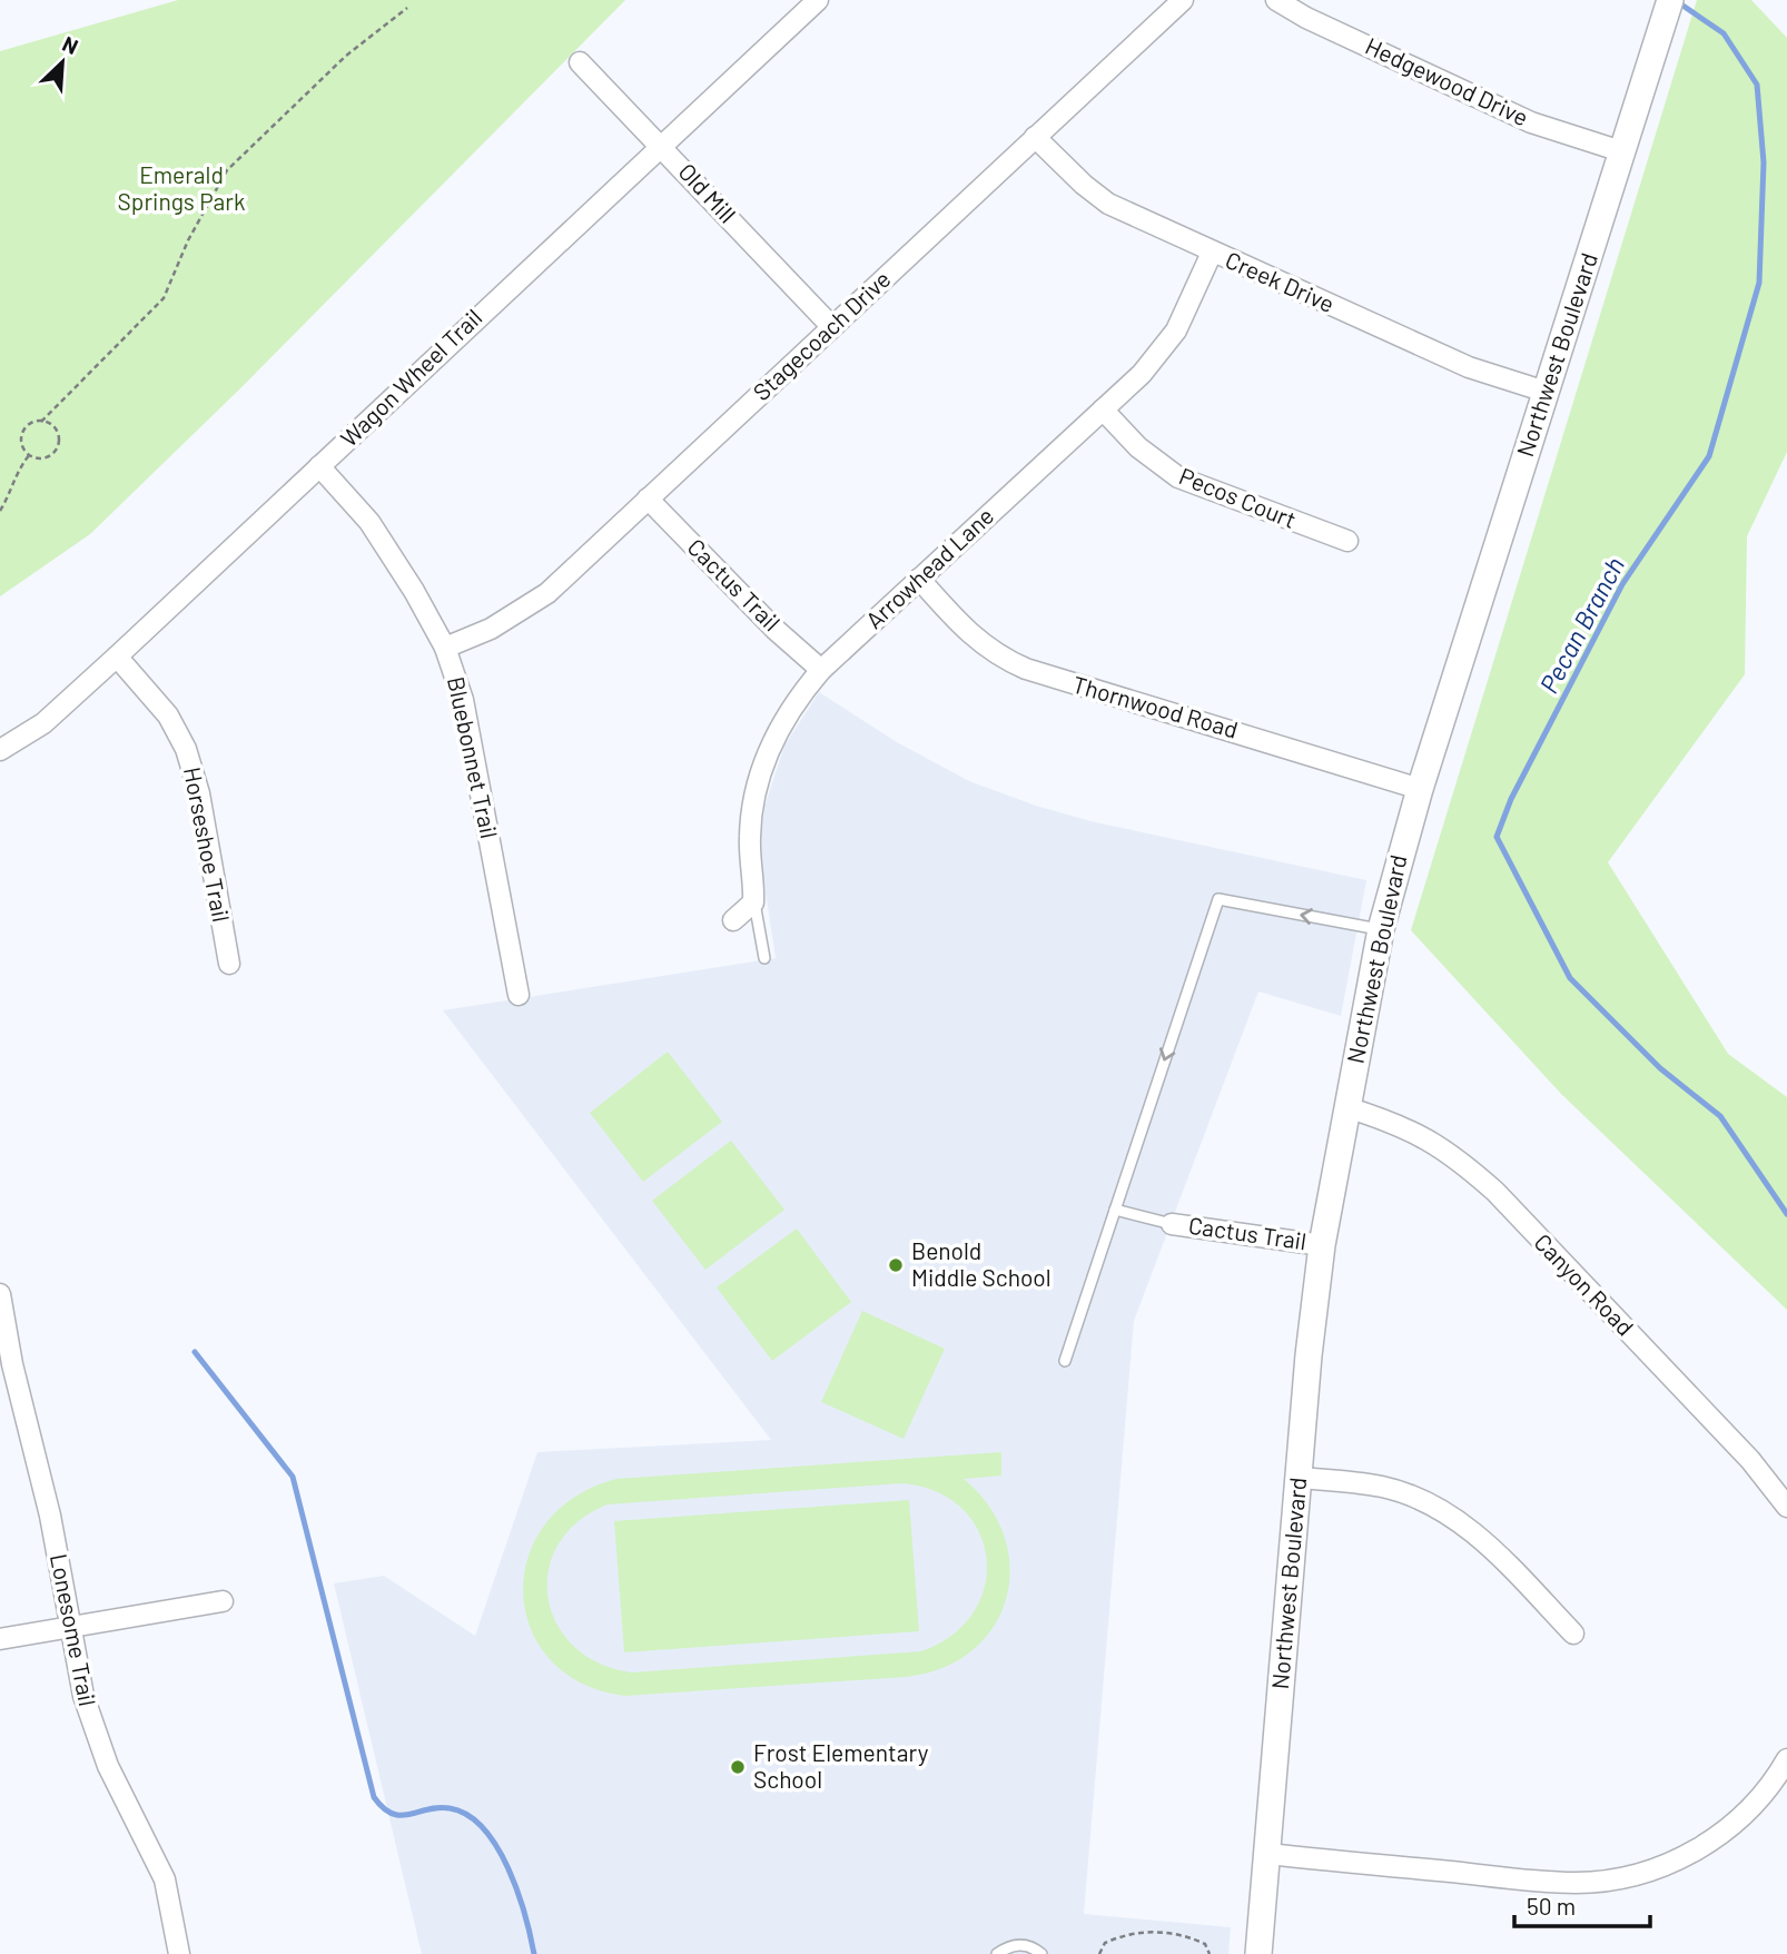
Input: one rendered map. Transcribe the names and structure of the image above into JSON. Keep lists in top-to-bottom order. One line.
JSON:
{"streets":{"street":["Hedgewood Drive","Old Mill","Creek Drive","Stagecoach Drive","Northwest Boulevard","Wagon Wheel Trail","Pecos Court","Arrowhead Lane","Cactus Trail","Thornwood Road","Bluebonnet Trail","Horseshoe Trail","Canyon Road","Lonesome Trail"]},"crossings":[["Hedgewood Drive","Northwest Boulevard"],["Old Mill","Stagecoach Drive"],["Old Mill","Wagon Wheel Trail"],["Creek Drive","Stagecoach Drive"],["Creek Drive","Northwest Boulevard"],["Creek Drive","Arrowhead Lane"],["Stagecoach Drive","Cactus Trail"],["Stagecoach Drive","Bluebonnet Trail"],["Northwest Boulevard","Cactus Trail"],["Northwest Boulevard","Thornwood Road"],["Northwest Boulevard","Canyon Road"],["Wagon Wheel Trail","Bluebonnet Trail"],["Wagon Wheel Trail","Horseshoe Trail"],["Pecos Court","Arrowhead Lane"],["Arrowhead Lane","Cactus Trail"],["Arrowhead Lane","Thornwood Road"]],"water":["Pecan Branch"],"parks":["Emerald Springs Park"],"places":["Benold Middle School","Frost Elementary School"],"scale_bar":"50 m","north":"top right"}
